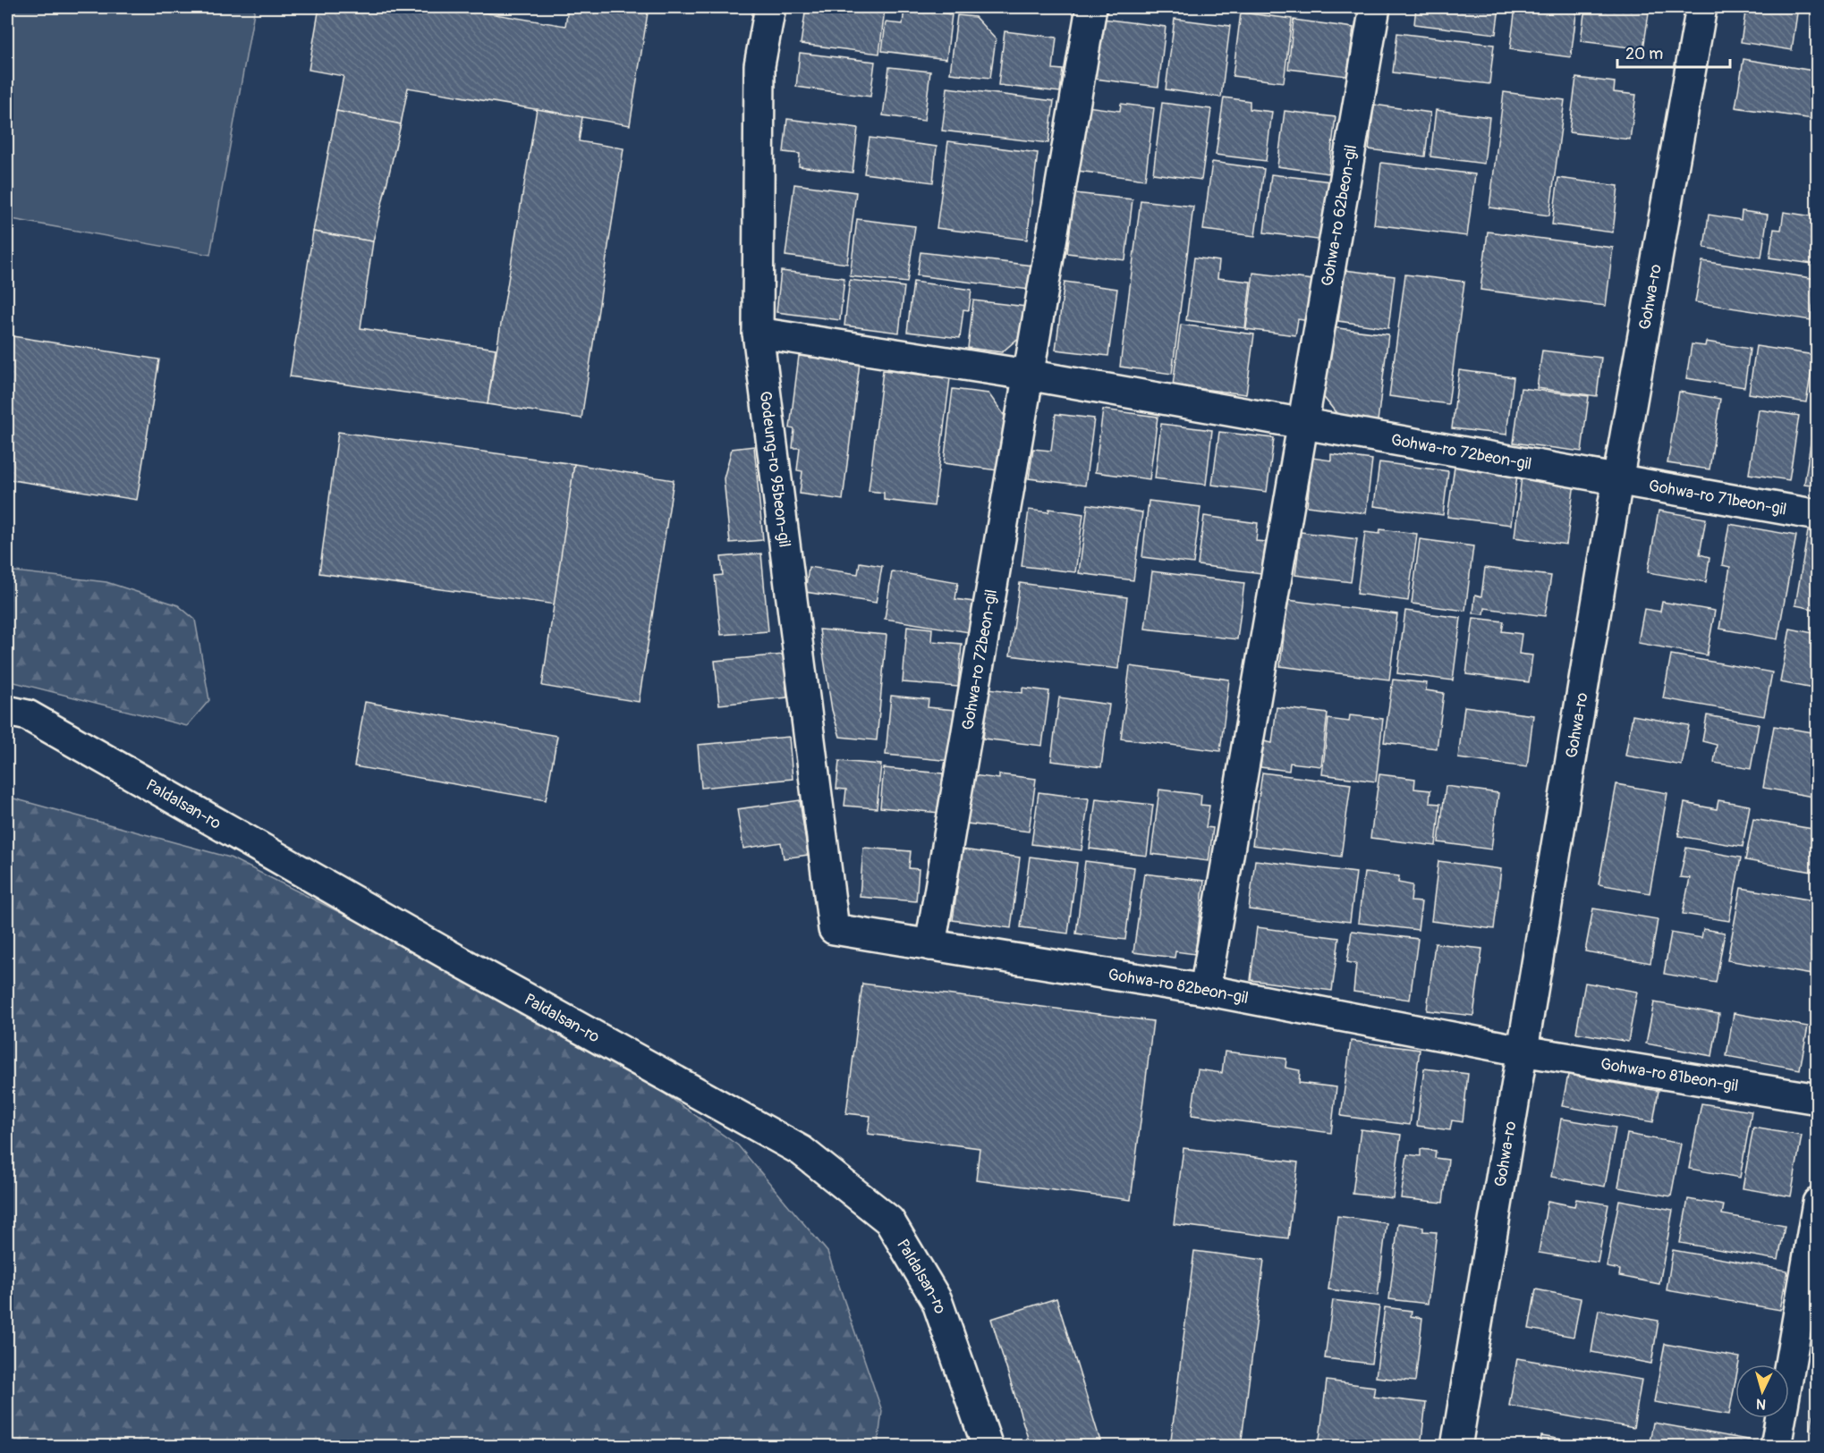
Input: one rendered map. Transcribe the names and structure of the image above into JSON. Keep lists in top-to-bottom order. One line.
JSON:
{"streets":{"street":["Gohwa-ro 62beon-gil","Gohwa-ro","Gohwa-ro 72beon-gil","Godeung-ro 95beon-gil","Gohwa-ro 71beon-gil","Paldalsan-ro","Gohwa-ro 82beon-gil","Gohwa-ro 81beon-gil"]},"crossings":[["Gohwa-ro 62beon-gil","Gohwa-ro 72beon-gil"],["Gohwa-ro","Gohwa-ro 72beon-gil"],["Gohwa-ro","Gohwa-ro 71beon-gil"],["Gohwa-ro","Gohwa-ro 82beon-gil"],["Gohwa-ro","Gohwa-ro 81beon-gil"],["Gohwa-ro 72beon-gil","Godeung-ro 95beon-gil"],["Gohwa-ro 72beon-gil","Gohwa-ro 71beon-gil"],["Gohwa-ro 72beon-gil","Gohwa-ro 82beon-gil"],["Godeung-ro 95beon-gil","Gohwa-ro 82beon-gil"],["Gohwa-ro 82beon-gil","Gohwa-ro 81beon-gil"]],"scale_bar":"20 m","north":"bottom"}
